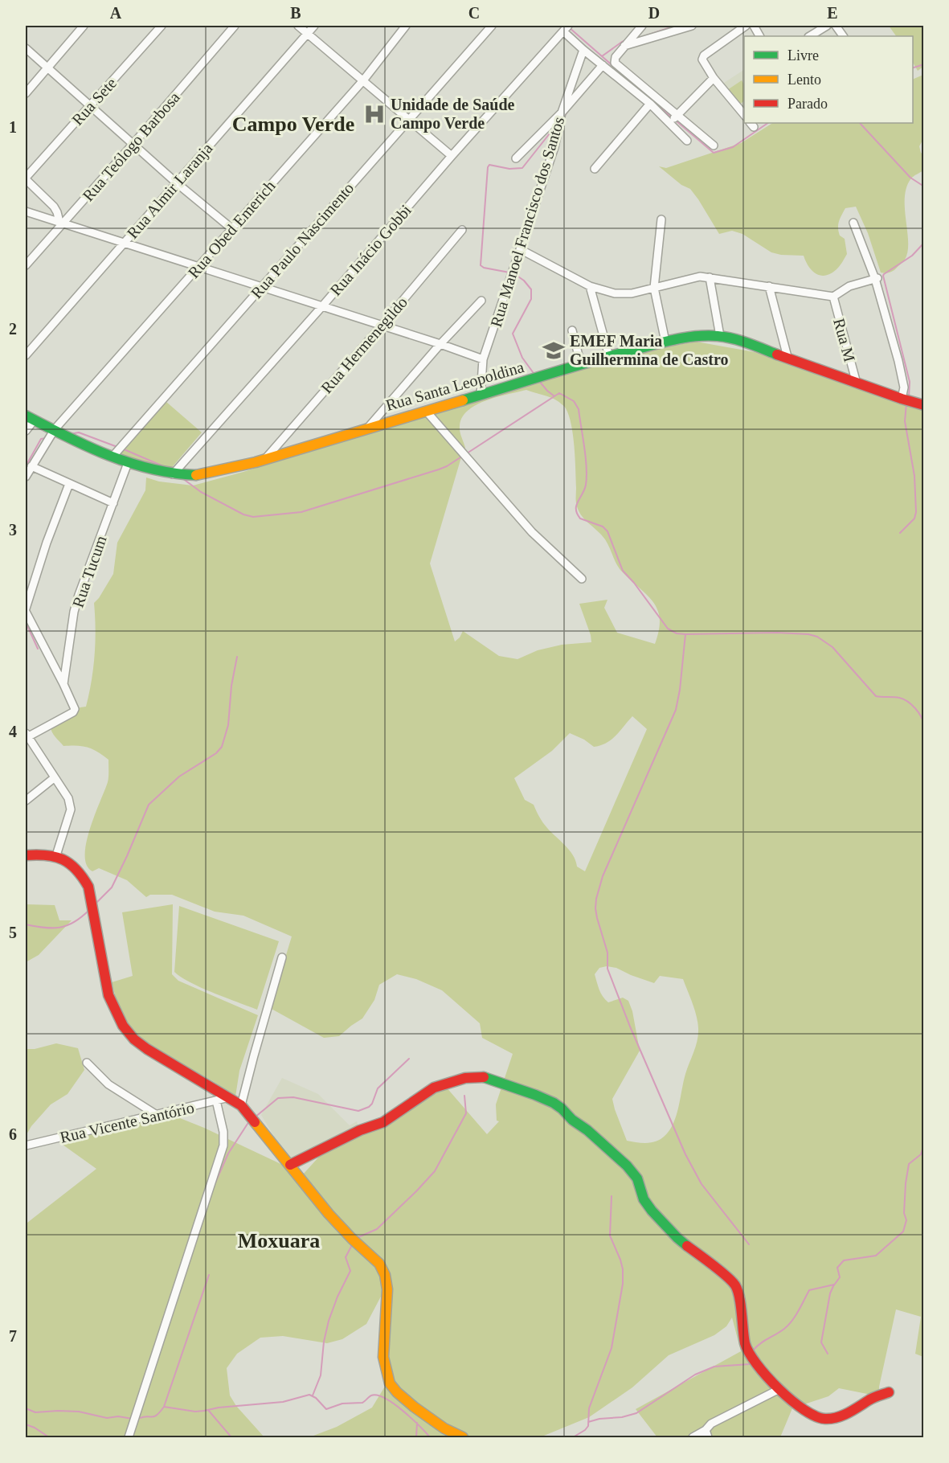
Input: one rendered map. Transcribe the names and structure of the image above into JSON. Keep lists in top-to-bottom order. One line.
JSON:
{"streets":{"street":["Rua Sete","Rua Teólogo Barbosa","Rua Almir Laranja","Rua Manoel Francisco dos Santos","Rua Obed Emerich","Rua Paulo Nascimento","Rua Inácio Gobbi","Rua M","Rua Hermenegildo","Rua Santa Leopoldina","Rua Tucum","Rua Vicente Santório"]},"crossings":[["Rua Manoel Francisco dos Santos","Rua Santa Leopoldina"],["Rua Obed Emerich","Rua Santa Leopoldina"],["Rua Paulo Nascimento","Rua Santa Leopoldina"],["Rua Inácio Gobbi","Rua Santa Leopoldina"],["Rua M","Rua Santa Leopoldina"],["Rua Hermenegildo","Rua Santa Leopoldina"],["Rua Santa Leopoldina","Rua Tucum"]],"districts":["Campo Verde","Moxuara"],"places":{"hospital":["Unidade de Saúde Campo Verde"],"school or university":["EMEF Maria Guilhermina de Castro"]},"legend":["Livre","Lento","Parado"],"grid":{"columns":["A","B","C","D","E"],"rows":["1","2","3","4","5","6","7"]}}
